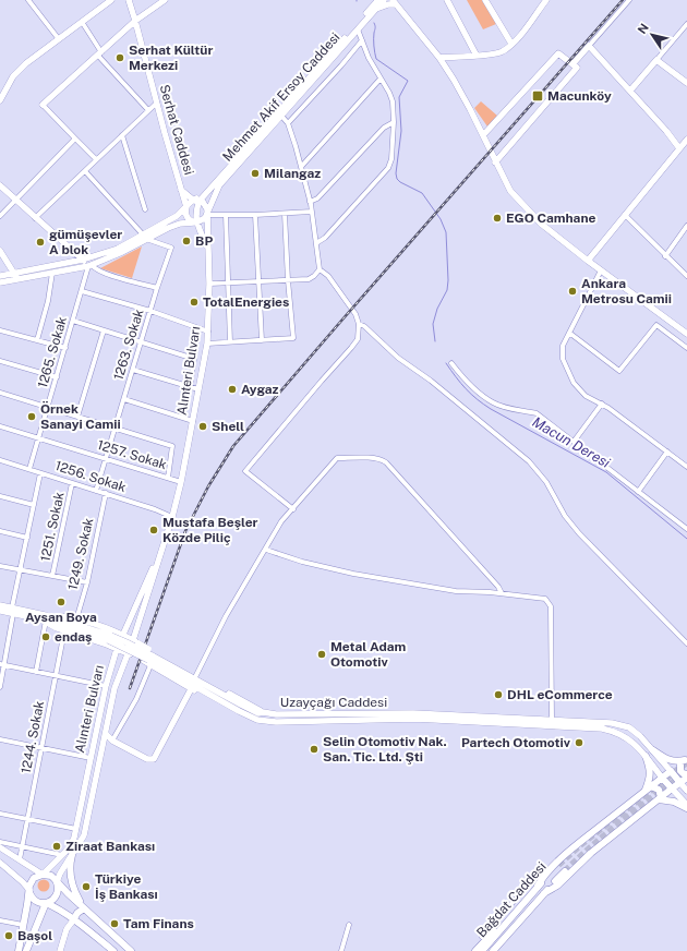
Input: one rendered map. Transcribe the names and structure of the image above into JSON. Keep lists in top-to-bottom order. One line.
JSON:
{"streets":{"main road":["Mehmet Akif Ersoy Caddesi","Serhat Caddesi","Alınteri Bulvarı","Uzayçağı Caddesi","Bağdat Caddesi"],"street":["1263. Sokak","1265. Sokak","1257. Sokak","1256. Sokak","1251. Sokak","1249. Sokak","1244. Sokak"]},"crossings":[["Mehmet Akif Ersoy Caddesi","Alınteri Bulvarı"],["Serhat Caddesi","Alınteri Bulvarı"],["1263. Sokak","1257. Sokak"],["1263. Sokak","1256. Sokak"],["1265. Sokak","1257. Sokak"],["1265. Sokak","1256. Sokak"],["Alınteri Bulvarı","1257. Sokak"],["Alınteri Bulvarı","1256. Sokak"],["1256. Sokak","1251. Sokak"],["1256. Sokak","1249. Sokak"]],"water":["Macun Deresi"],"places":{"other":["Serhat Kültür Merkezi","Milangaz","EGO Camhane","BP","gümüşevler A blok","Ankara Metrosu Camii","TotalEnergies","Aygaz","Örnek Sanayi Camii","Shell","Mustafa Beşler Közde Piliç","Aysan Boya","endaş","Metal Adam Otomotiv","DHL eCommerce","Partech Otomotiv","Selin Otomotiv Nak. San. Tic. Ltd. Şti","Ziraat Bankası","Türkiye İş Bankası","Tam Finans","Başol"],"transit":["Macunköy"]},"north":"top left"}
